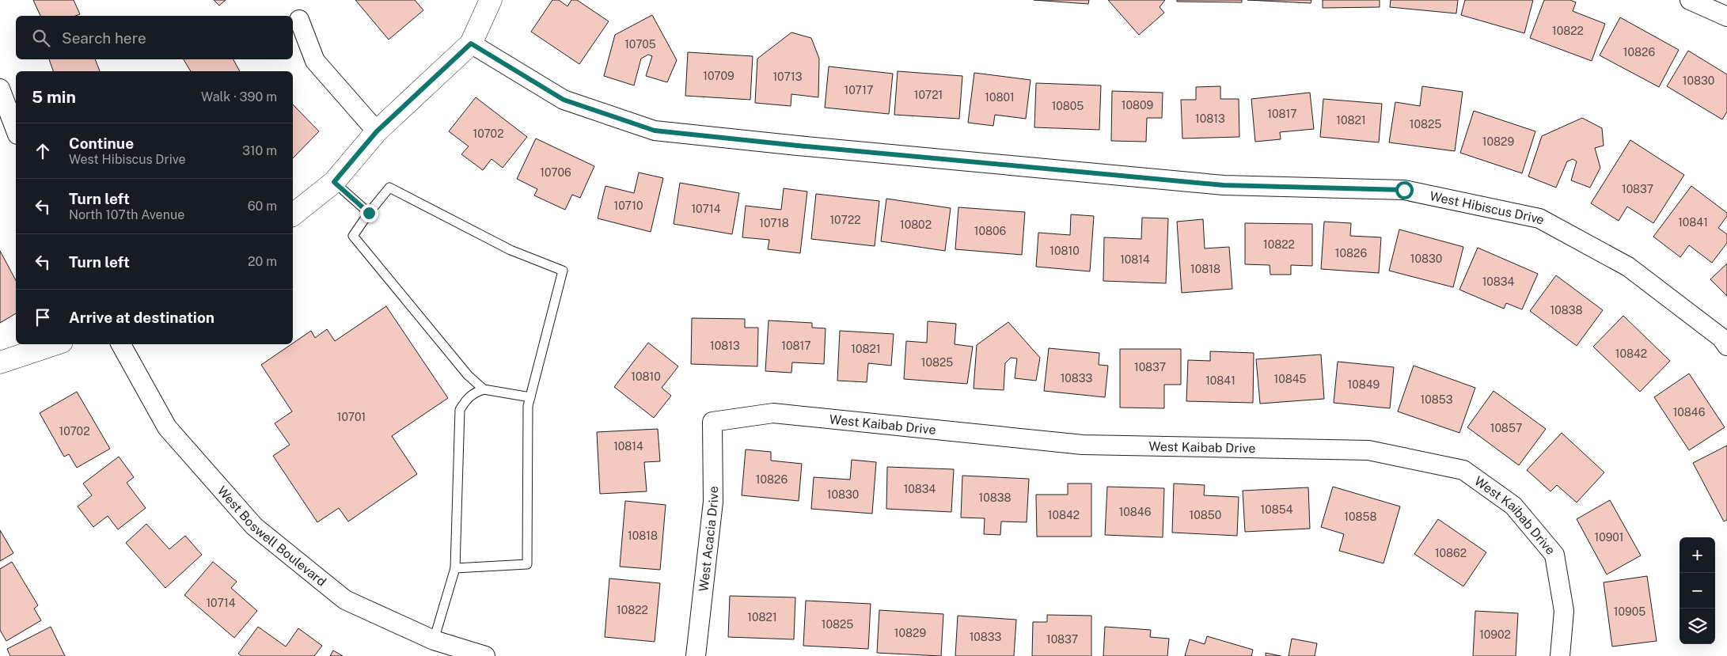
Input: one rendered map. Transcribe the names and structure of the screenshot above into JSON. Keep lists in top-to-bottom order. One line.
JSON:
{"streets":{"street":["West Hibiscus Drive","West Kaibab Drive","West Boswell Boulevard","West Acacia Drive"]},"crossings":[["West Kaibab Drive","West Acacia Drive"]],"house_numbers":["10822","10705","10826","10709","10713","10830","10717","10721","10801","10809","10805","10817","10813","10821","10825","10702","10829","10706","10837","10710","10714","10722","10841","10718","10802","10806","10822","10810","10826","10830","10814","10818","10834","10838","10813","10817","10821","10842","10825","10837","10810","10833","10845","10841","10849","10853","10846","10701","10857","10702","10814","10826","10834","10830","10838","10854","10846","10842","10850","10858","10818","10901","10862","10714","10822","10905","10821","10825","10829","10902","10833","10837"],"page":{"search":"Search here","heading":["5 min","Walk · 390 m"],"list":[["Continue","West Hibiscus Drive","310 m"],["Turn left","North 107th Avenue","60 m"],["Turn left","20 m"],"Arrive at destination"],"map_buttons":["+","−"]}}
